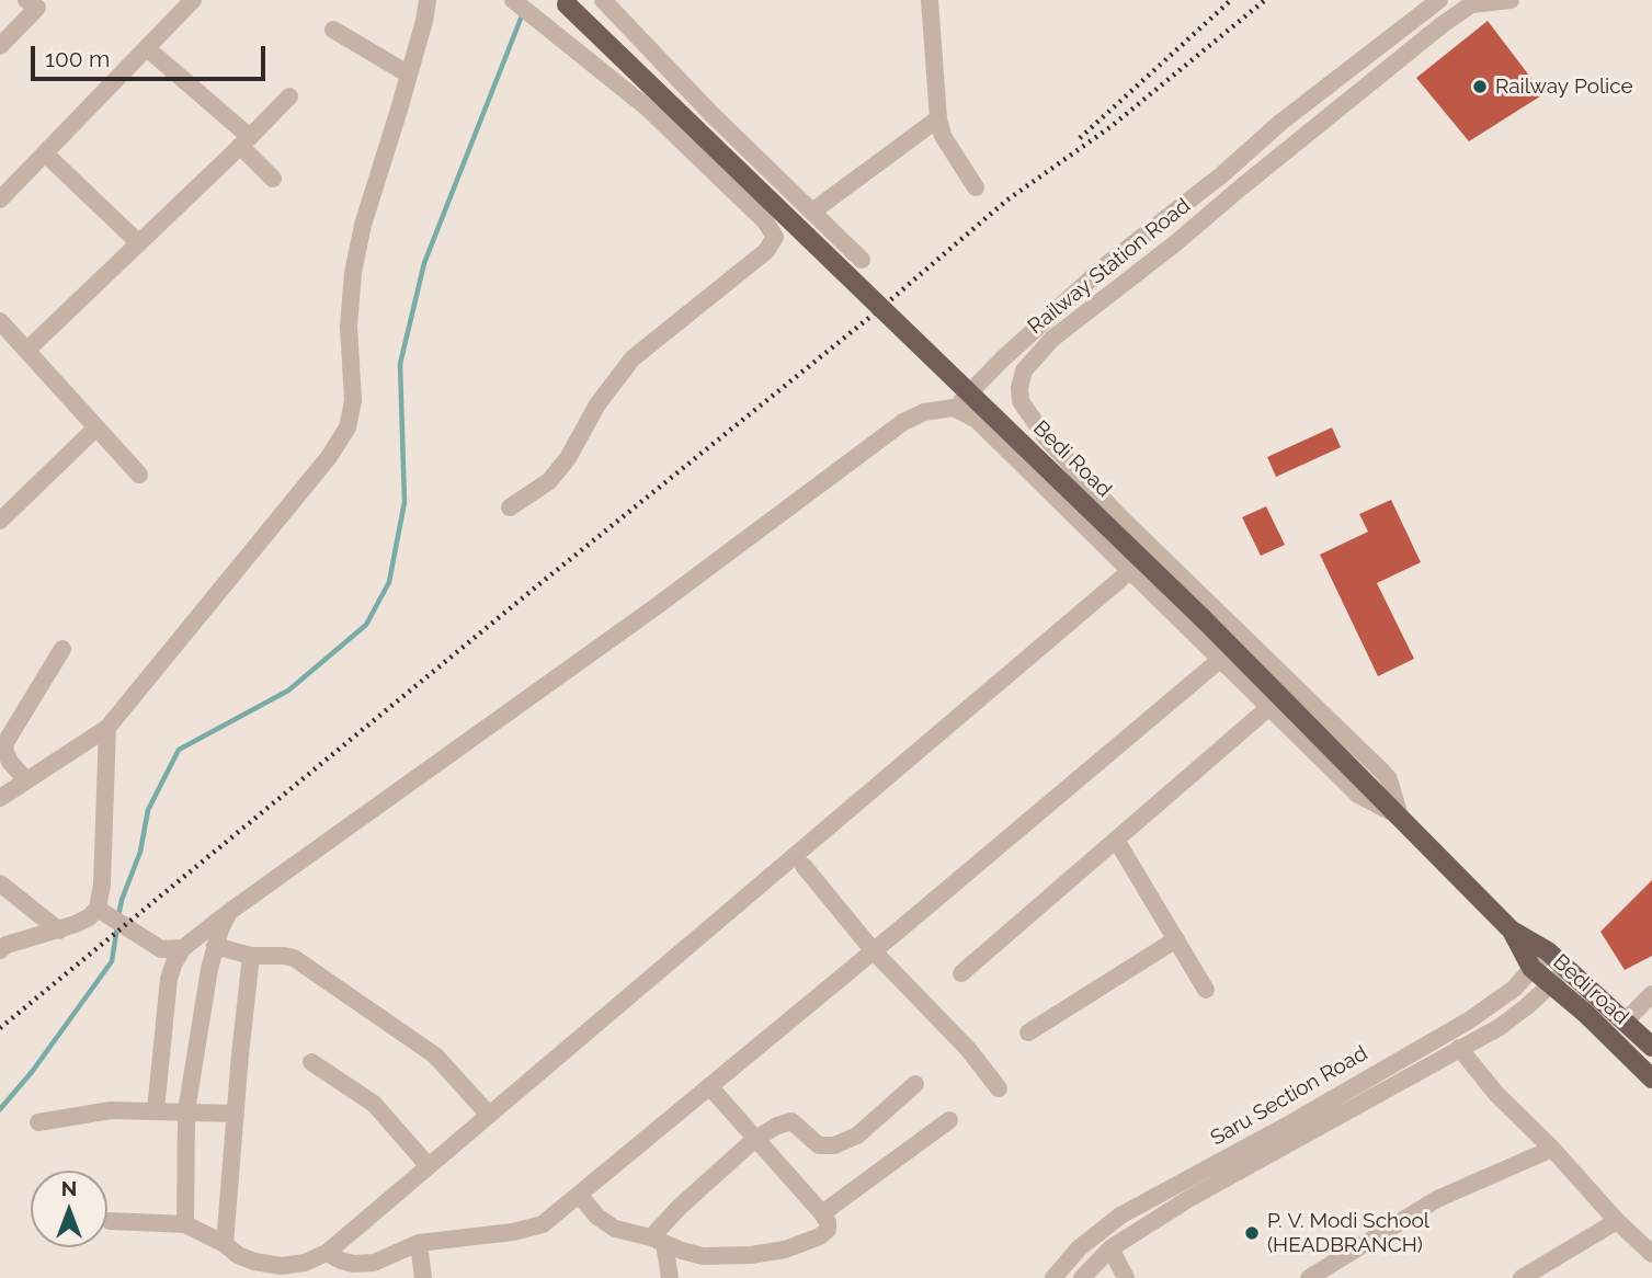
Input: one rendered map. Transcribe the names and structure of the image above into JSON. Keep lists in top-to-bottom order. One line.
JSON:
{"streets":{"main road":["Bedi Road","Bedi road"],"street":["Railway Station Road","Saru Section Road"]},"crossings":[["Railway Station Road","Bedi Road"],["Bedi Road","Bedi road"],["Bedi Road","Saru Section Road"],["Bedi road","Saru Section Road"]],"places":["Railway Police","P. V. Modi School (HEADBRANCH)"],"scale_bar":"100 m","north":"top"}
